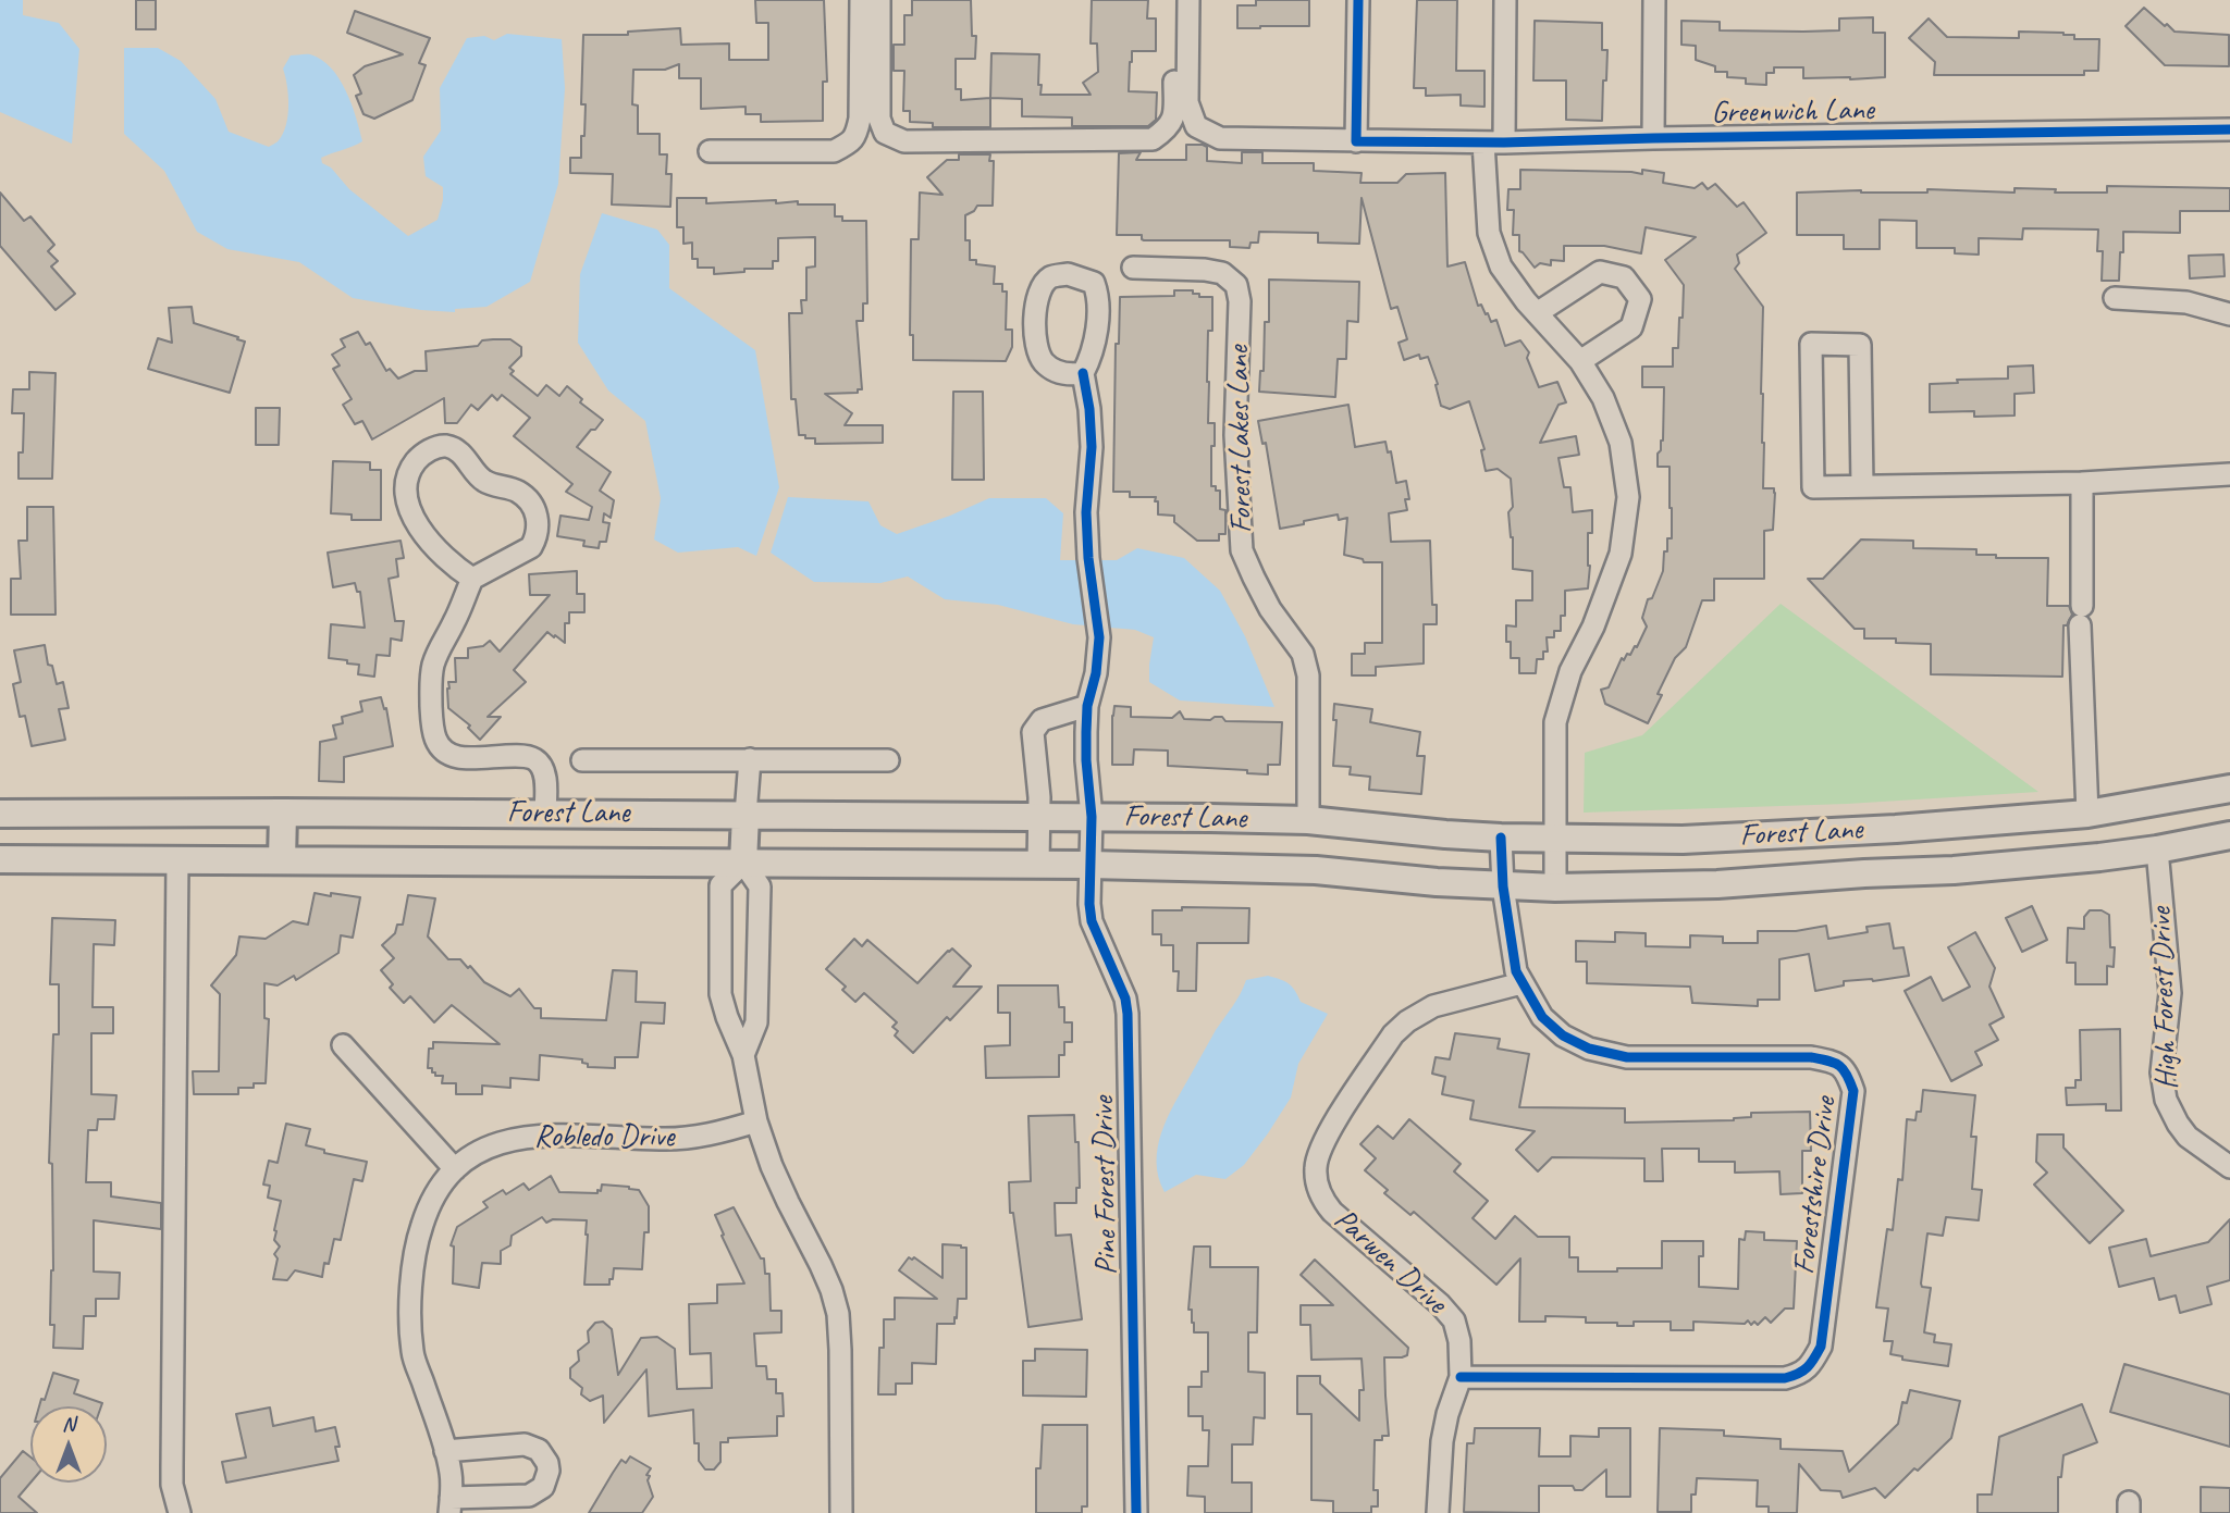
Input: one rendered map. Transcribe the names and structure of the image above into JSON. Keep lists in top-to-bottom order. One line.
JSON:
{"streets":{"main road":["Forest Lane"],"street":["Greenwich Lane","Forest Lakes Lane","High Forest Drive","Robledo Drive","Pine Forest Drive","Forestshire Drive","Parwen Drive"]},"crossings":[["Forest Lakes Lane","Forest Lane"],["Forest Lane","High Forest Drive"],["Forest Lane","Pine Forest Drive"],["Forest Lane","Forestshire Drive"],["Forestshire Drive","Parwen Drive"]],"north":"top"}
